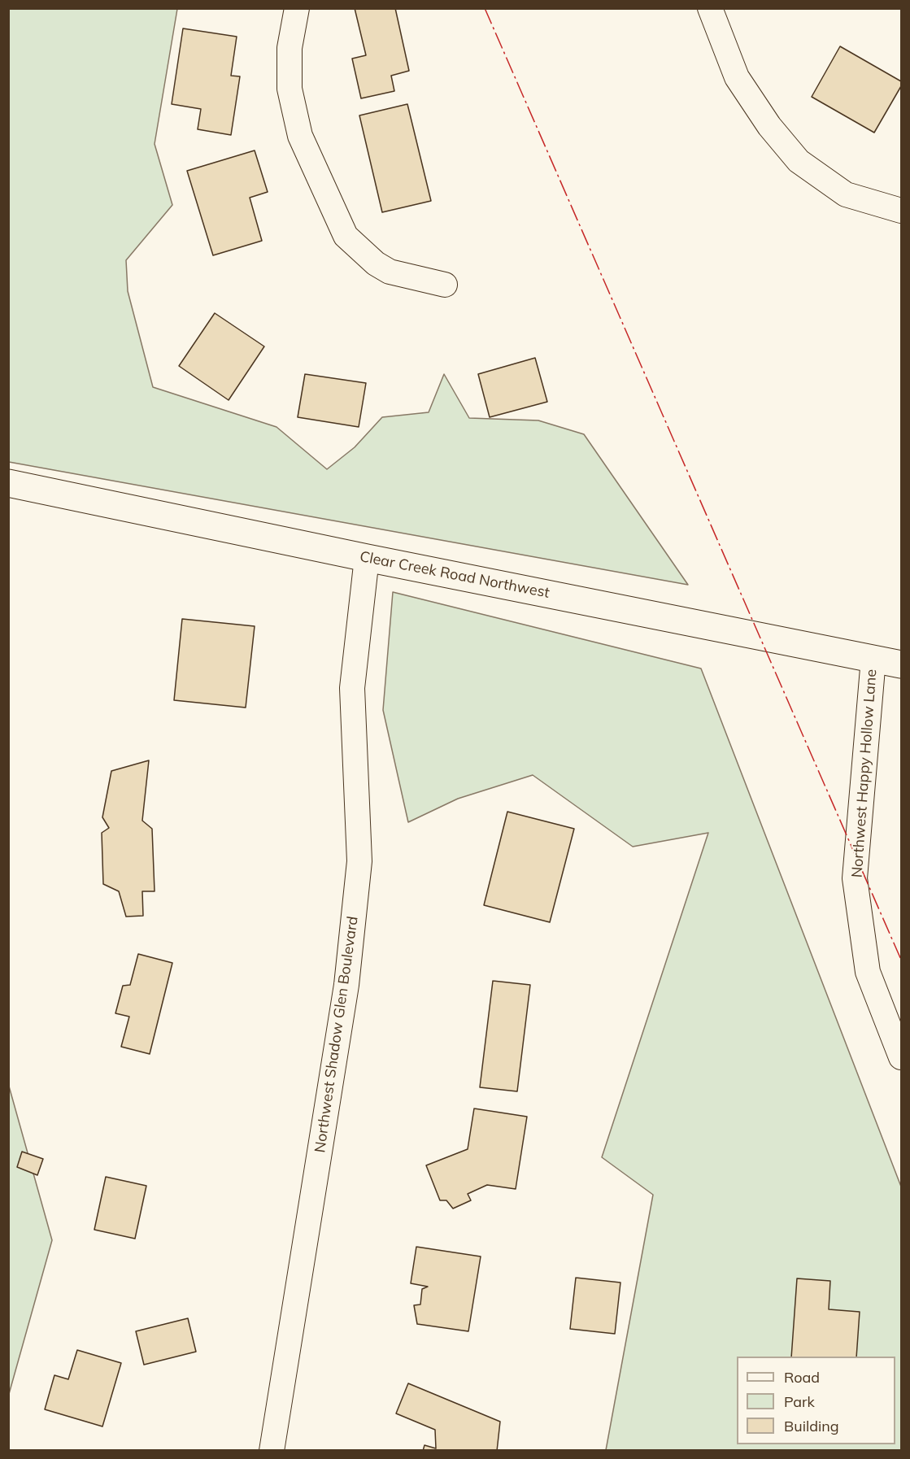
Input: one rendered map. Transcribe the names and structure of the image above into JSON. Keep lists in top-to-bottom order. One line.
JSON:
{"streets":{"main road":["Clear Creek Road Northwest"],"street":["Northwest Happy Hollow Lane","Northwest Shadow Glen Boulevard"]},"crossings":[["Clear Creek Road Northwest","Northwest Happy Hollow Lane"],["Clear Creek Road Northwest","Northwest Shadow Glen Boulevard"]],"legend":["Road","Park","Building"]}
